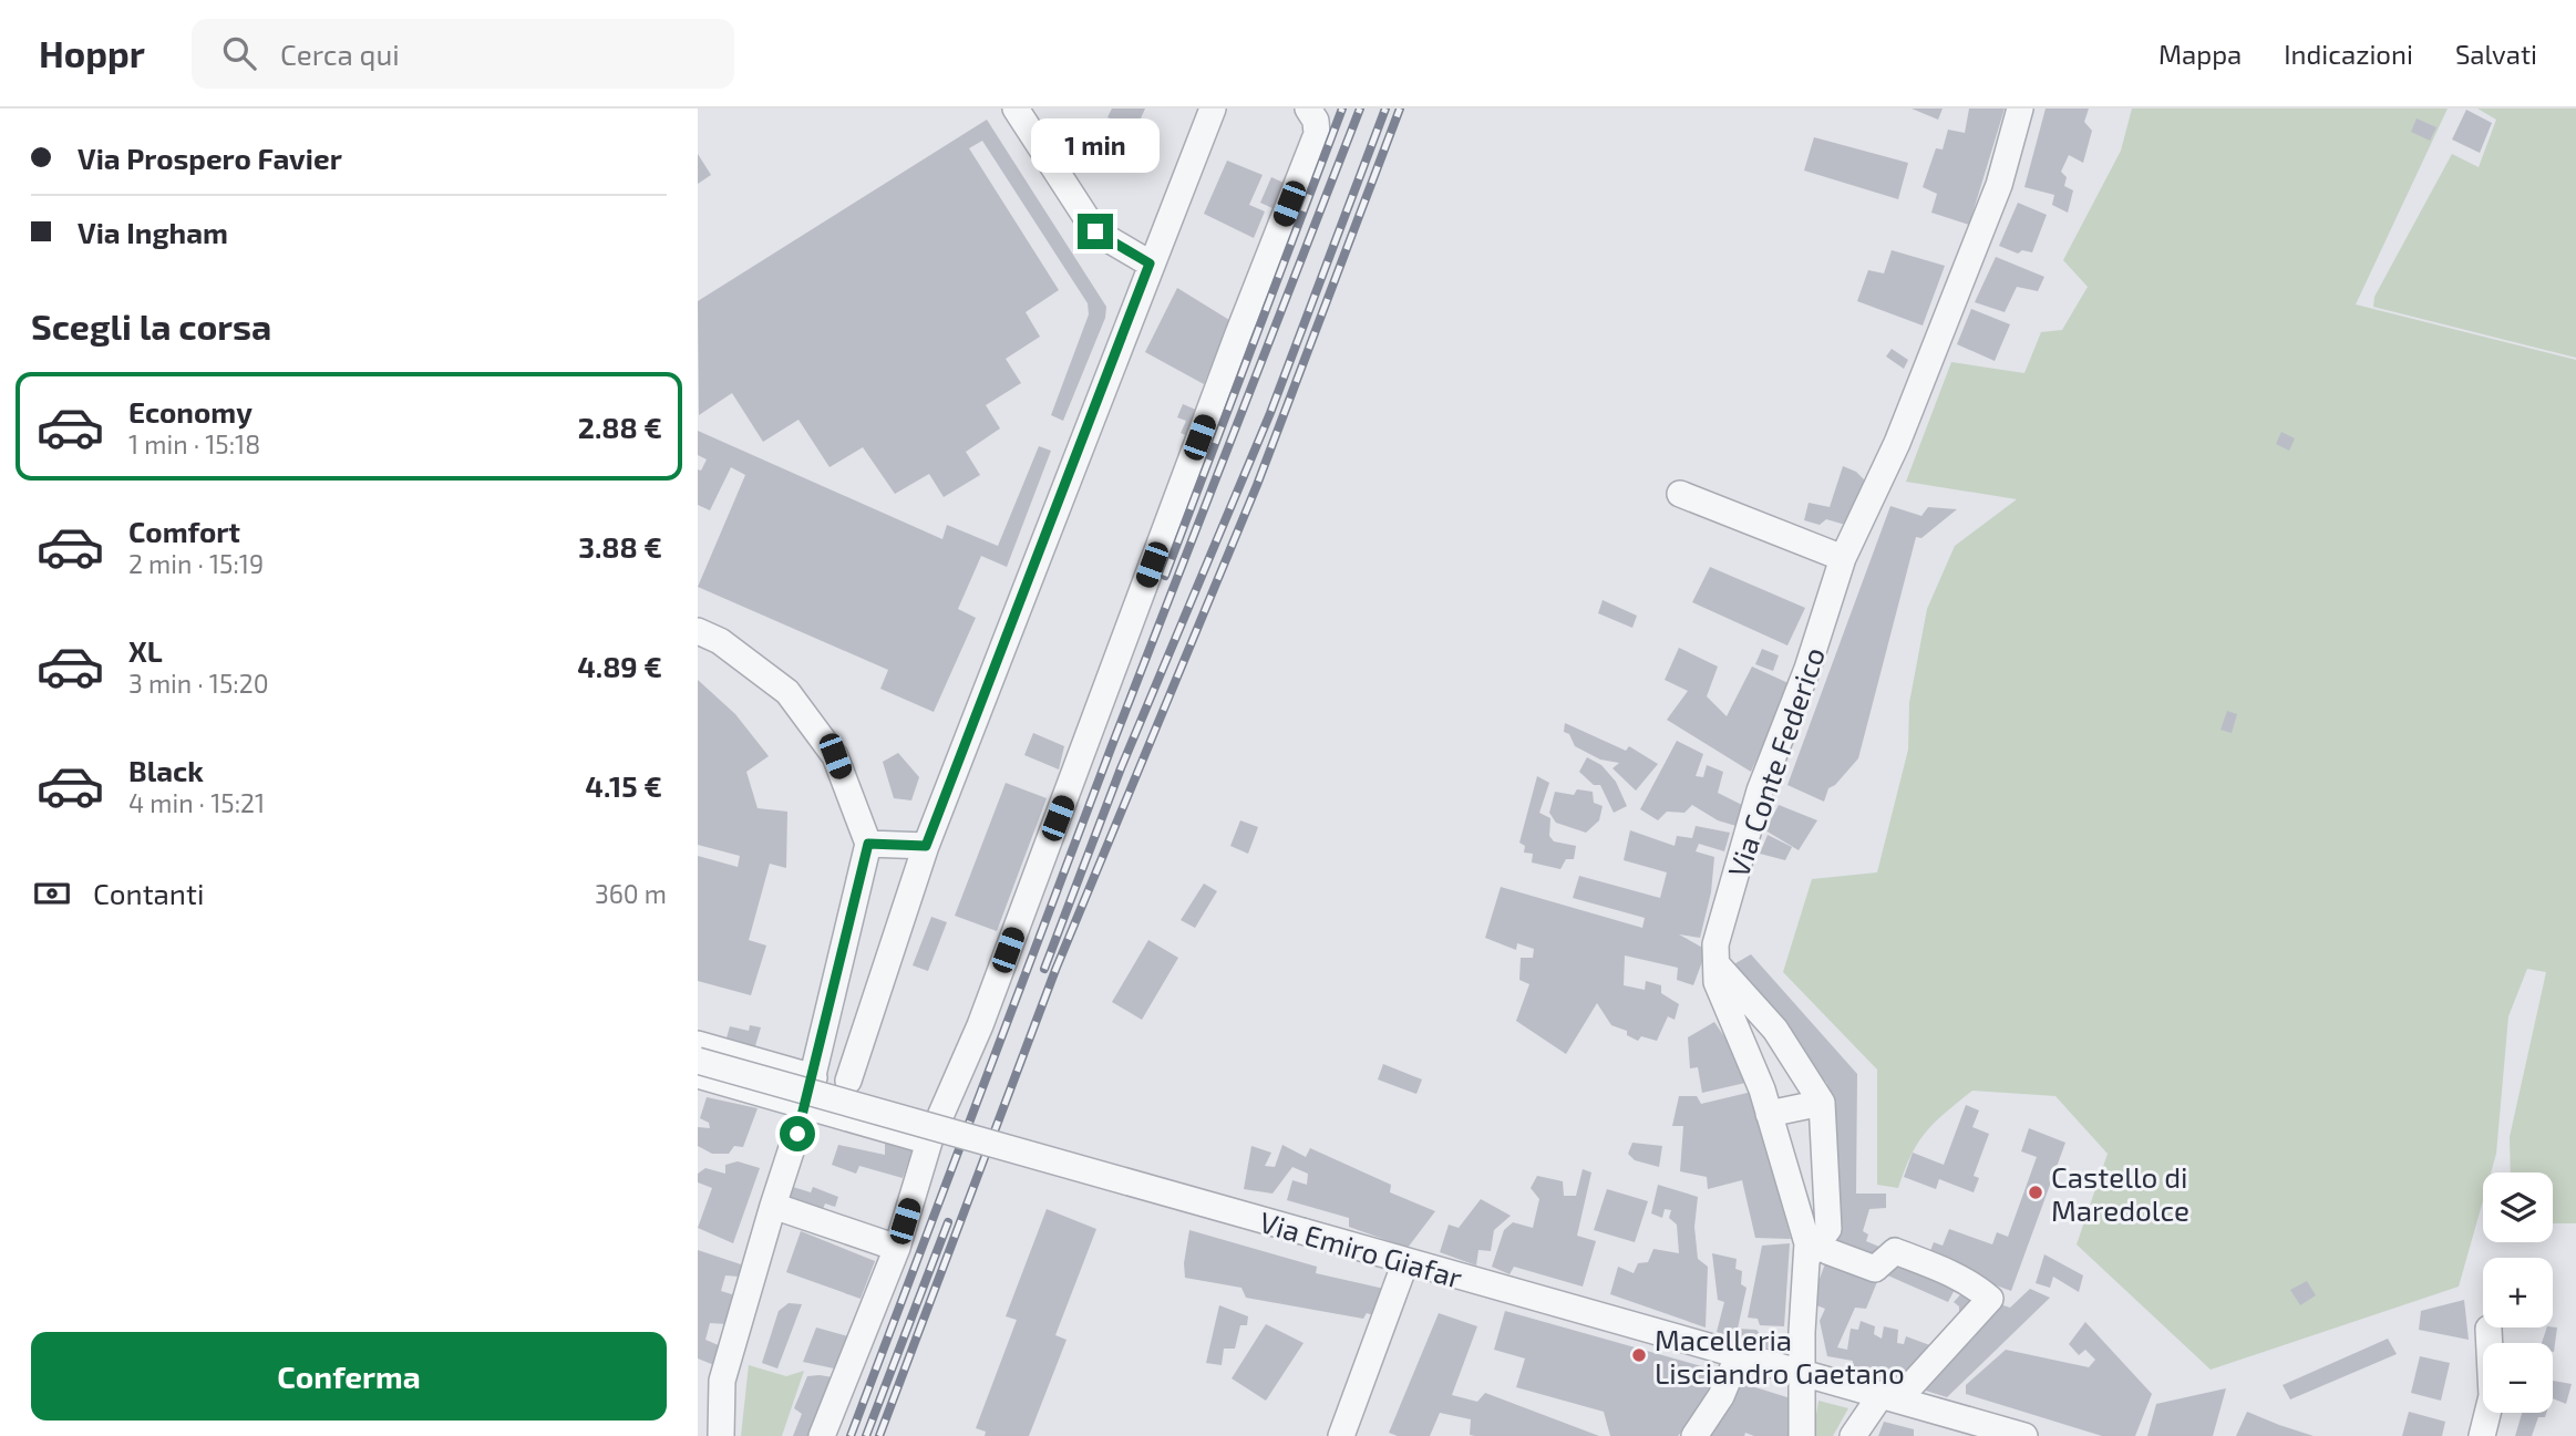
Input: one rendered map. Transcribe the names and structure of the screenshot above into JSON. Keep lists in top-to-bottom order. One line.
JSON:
{"streets":{"street":["Via Conte Federico","Via Emiro Giafar"]},"crossings":[["Via Conte Federico","Via Emiro Giafar"]],"places":["Castello di Maredolce","Macelleria Lisciandro Gaetano"],"page":{"header":"Hoppr","search":"Cerca qui","nav":["Mappa","Indicazioni","Salvati"],"banner":["Via Prospero Favier","Via Ingham"],"bubble":"1 min","heading":"Scegli la corsa","list":[{"name":"Economy","note":"1 min · 15:18","value":"2.88 €"},{"name":"Comfort","note":"2 min · 15:19","value":"3.88 €"},{"name":"XL","note":"3 min · 15:20","value":"4.89 €"},{"name":"Black","note":"4 min · 15:21","value":"4.15 €"}],"pay":["Contanti","360 m"],"map_buttons":["+","−"],"buttons":"Conferma"}}
